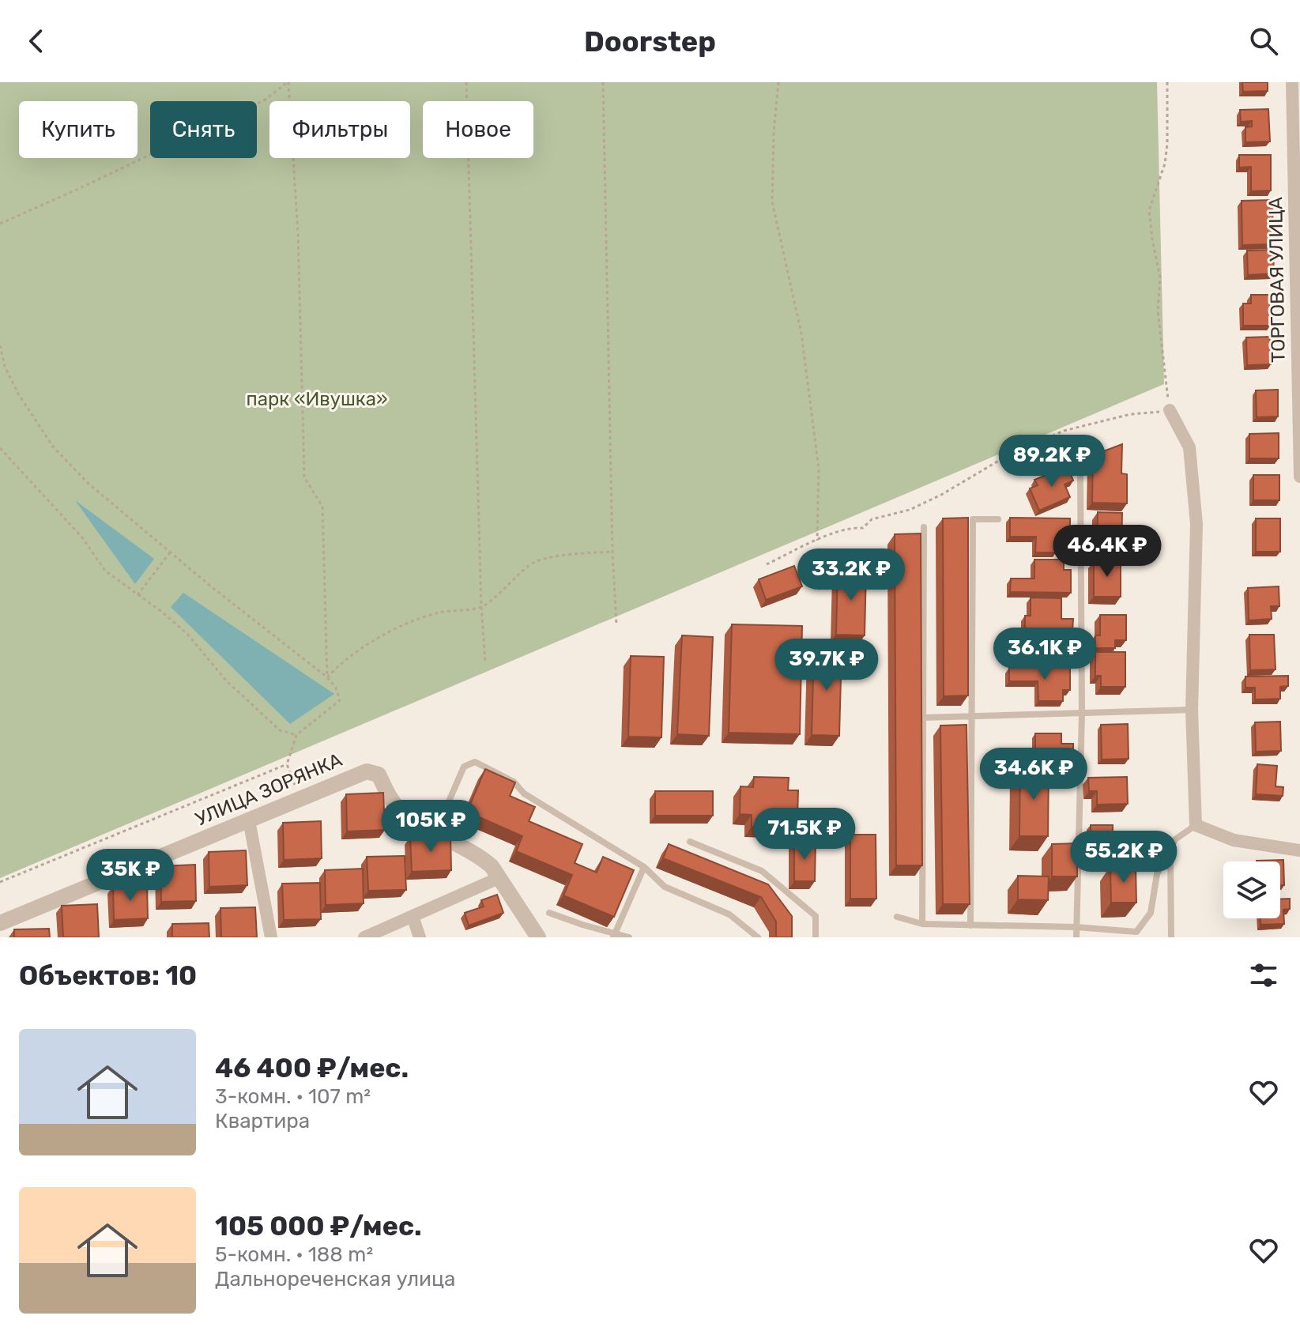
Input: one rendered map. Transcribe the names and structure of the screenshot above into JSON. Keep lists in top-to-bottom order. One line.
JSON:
{"streets":{"street":["ТОРГОВАЯ УЛИЦА","УЛИЦА ЗОРЯНКА"]},"parks":["парк «Ивушка»"],"page":{"header":"Doorstep","chip":["Купить","Снять","Фильтры","Новое"],"price":["89.2K ₽","46.4K ₽","33.2K ₽","36.1K ₽","39.7K ₽","34.6K ₽","105K ₽","71.5K ₽","55.2K ₽","35K ₽"],"heading":"Объектов: 10","list":[{"name":"46 400 ₽/мес.","note":"3-комн. · 107 m² · Квартира"},{"name":"105 000 ₽/мес.","note":"5-комн. · 188 m² · Дальнореченская улица"}]}}
